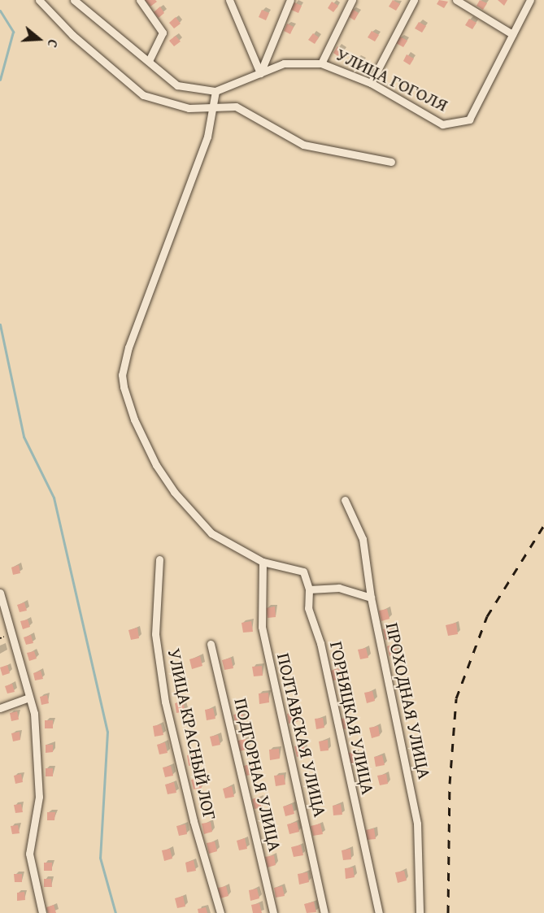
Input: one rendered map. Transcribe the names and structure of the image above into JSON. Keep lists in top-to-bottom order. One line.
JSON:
{"streets":{"street":["УЛИЦА ГОГОЛЯ","ПРОХОДНАЯ УЛИЦА","ГОРНЯЦКАЯ УЛИЦА","УЛИЦА КРАСНЫЙ ЛОГ","ПОЛТАВСКАЯ УЛИЦА","ПОДГОРНАЯ УЛИЦА"]},"crossings":[["ГОРНЯЦКАЯ УЛИЦА","ПОЛТАВСКАЯ УЛИЦА"]],"north":"right"}
